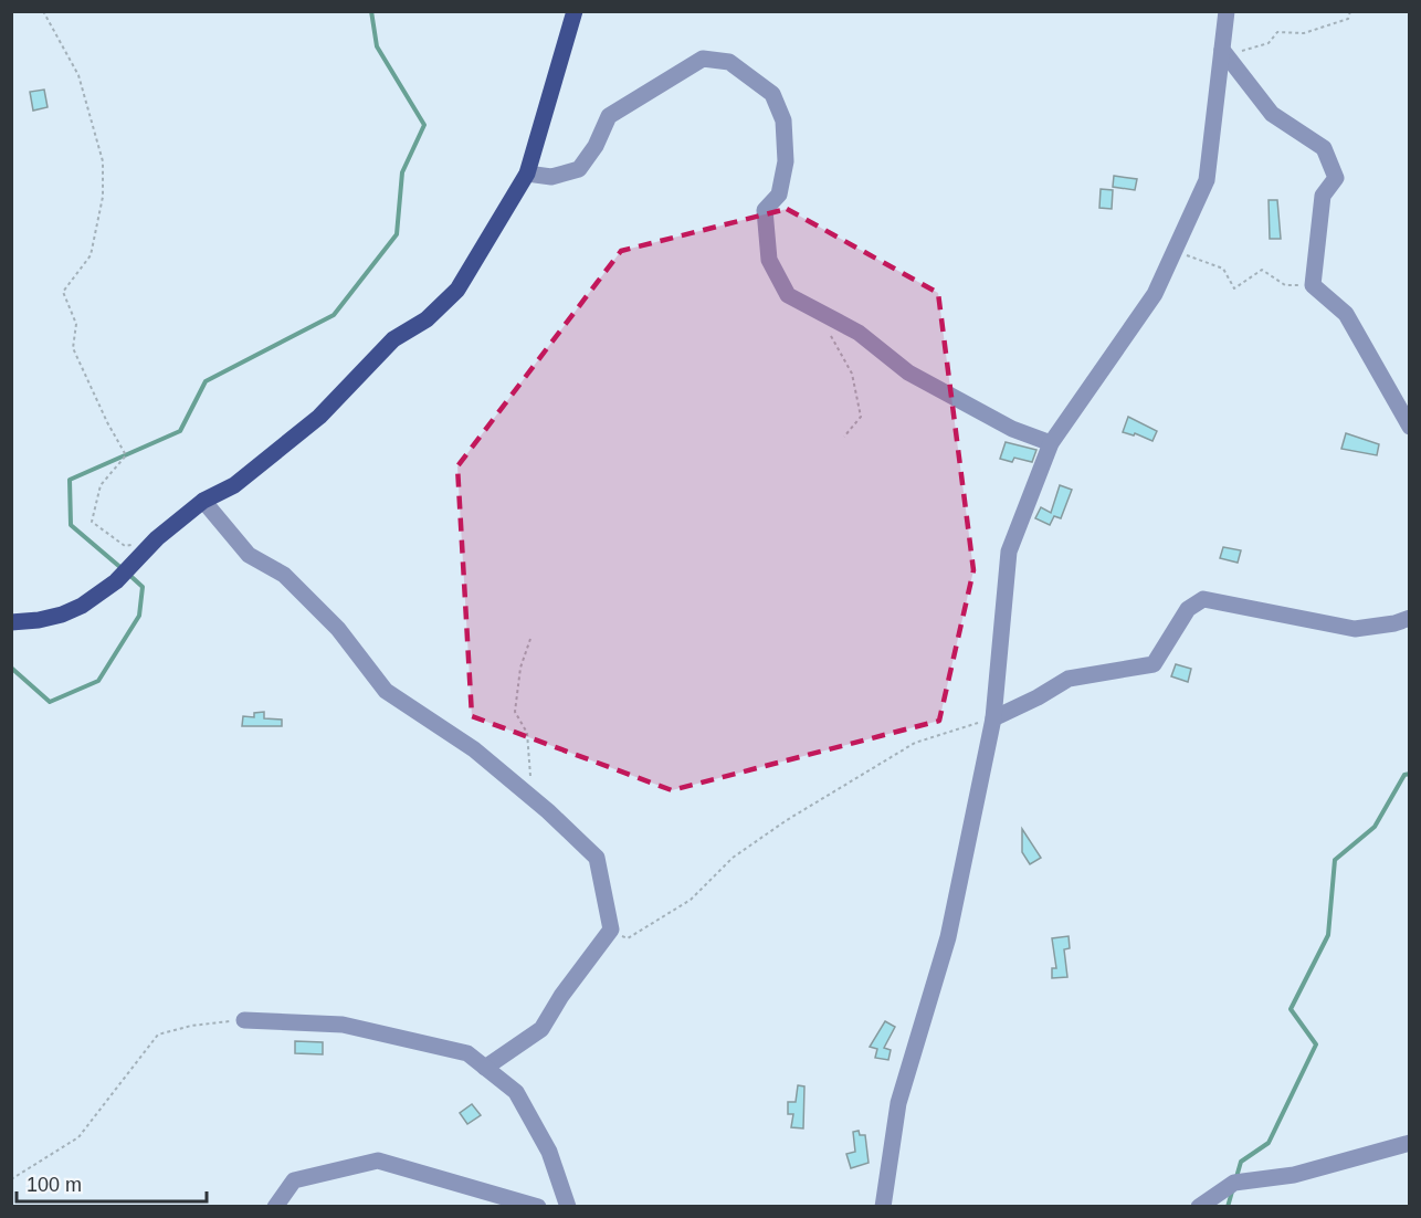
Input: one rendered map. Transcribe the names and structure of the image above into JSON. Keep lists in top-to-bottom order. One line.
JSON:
{"scale_bar":"100 m"}
